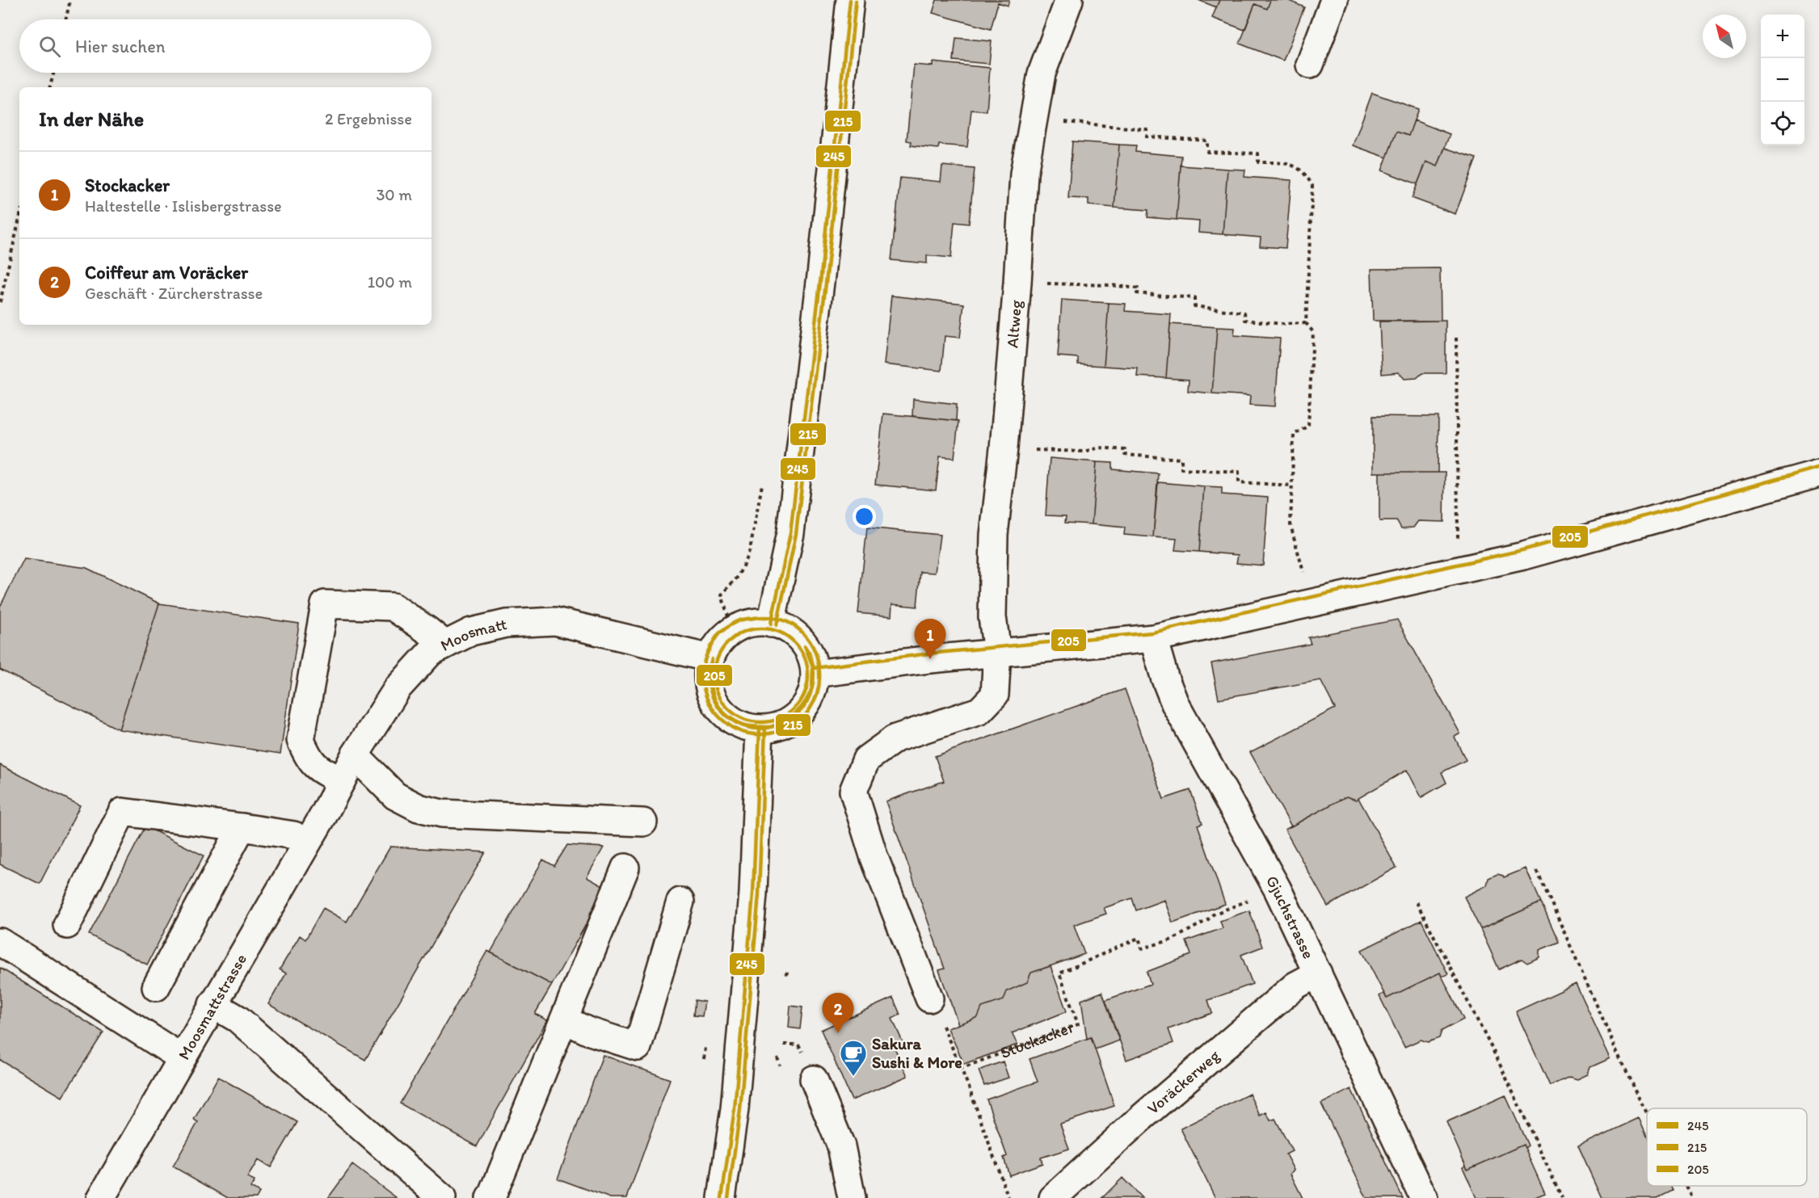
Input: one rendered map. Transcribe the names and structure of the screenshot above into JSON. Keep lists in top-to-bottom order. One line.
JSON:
{"streets":{"street":["Altweg","Moosmatt","Gjuchstrasse","Moosmattstrasse","Voräckerweg"],"path":["Stockacker"]},"crossings":[["Moosmatt","Moosmattstrasse"],["Gjuchstrasse","Stockacker"],["Gjuchstrasse","Voräckerweg"]],"places":{"cafe":["Sakura Sushi & More"]},"lines":["transit line 245","transit line 215","transit line 205"],"legend":["245","215","205"],"north":"top left","page":{"map_buttons":["+","−"],"search":"Hier suchen","heading":["In der Nähe","2 Ergebnisse"],"list":[{"mark":"1","name":"Stockacker","note":"Haltestelle · Islisbergstrasse","value":"30 m"},{"mark":"2","name":"Coiffeur am Voräcker","note":"Geschäft · Zürcherstrasse","value":"100 m"}],"pins":["1","2"]}}
